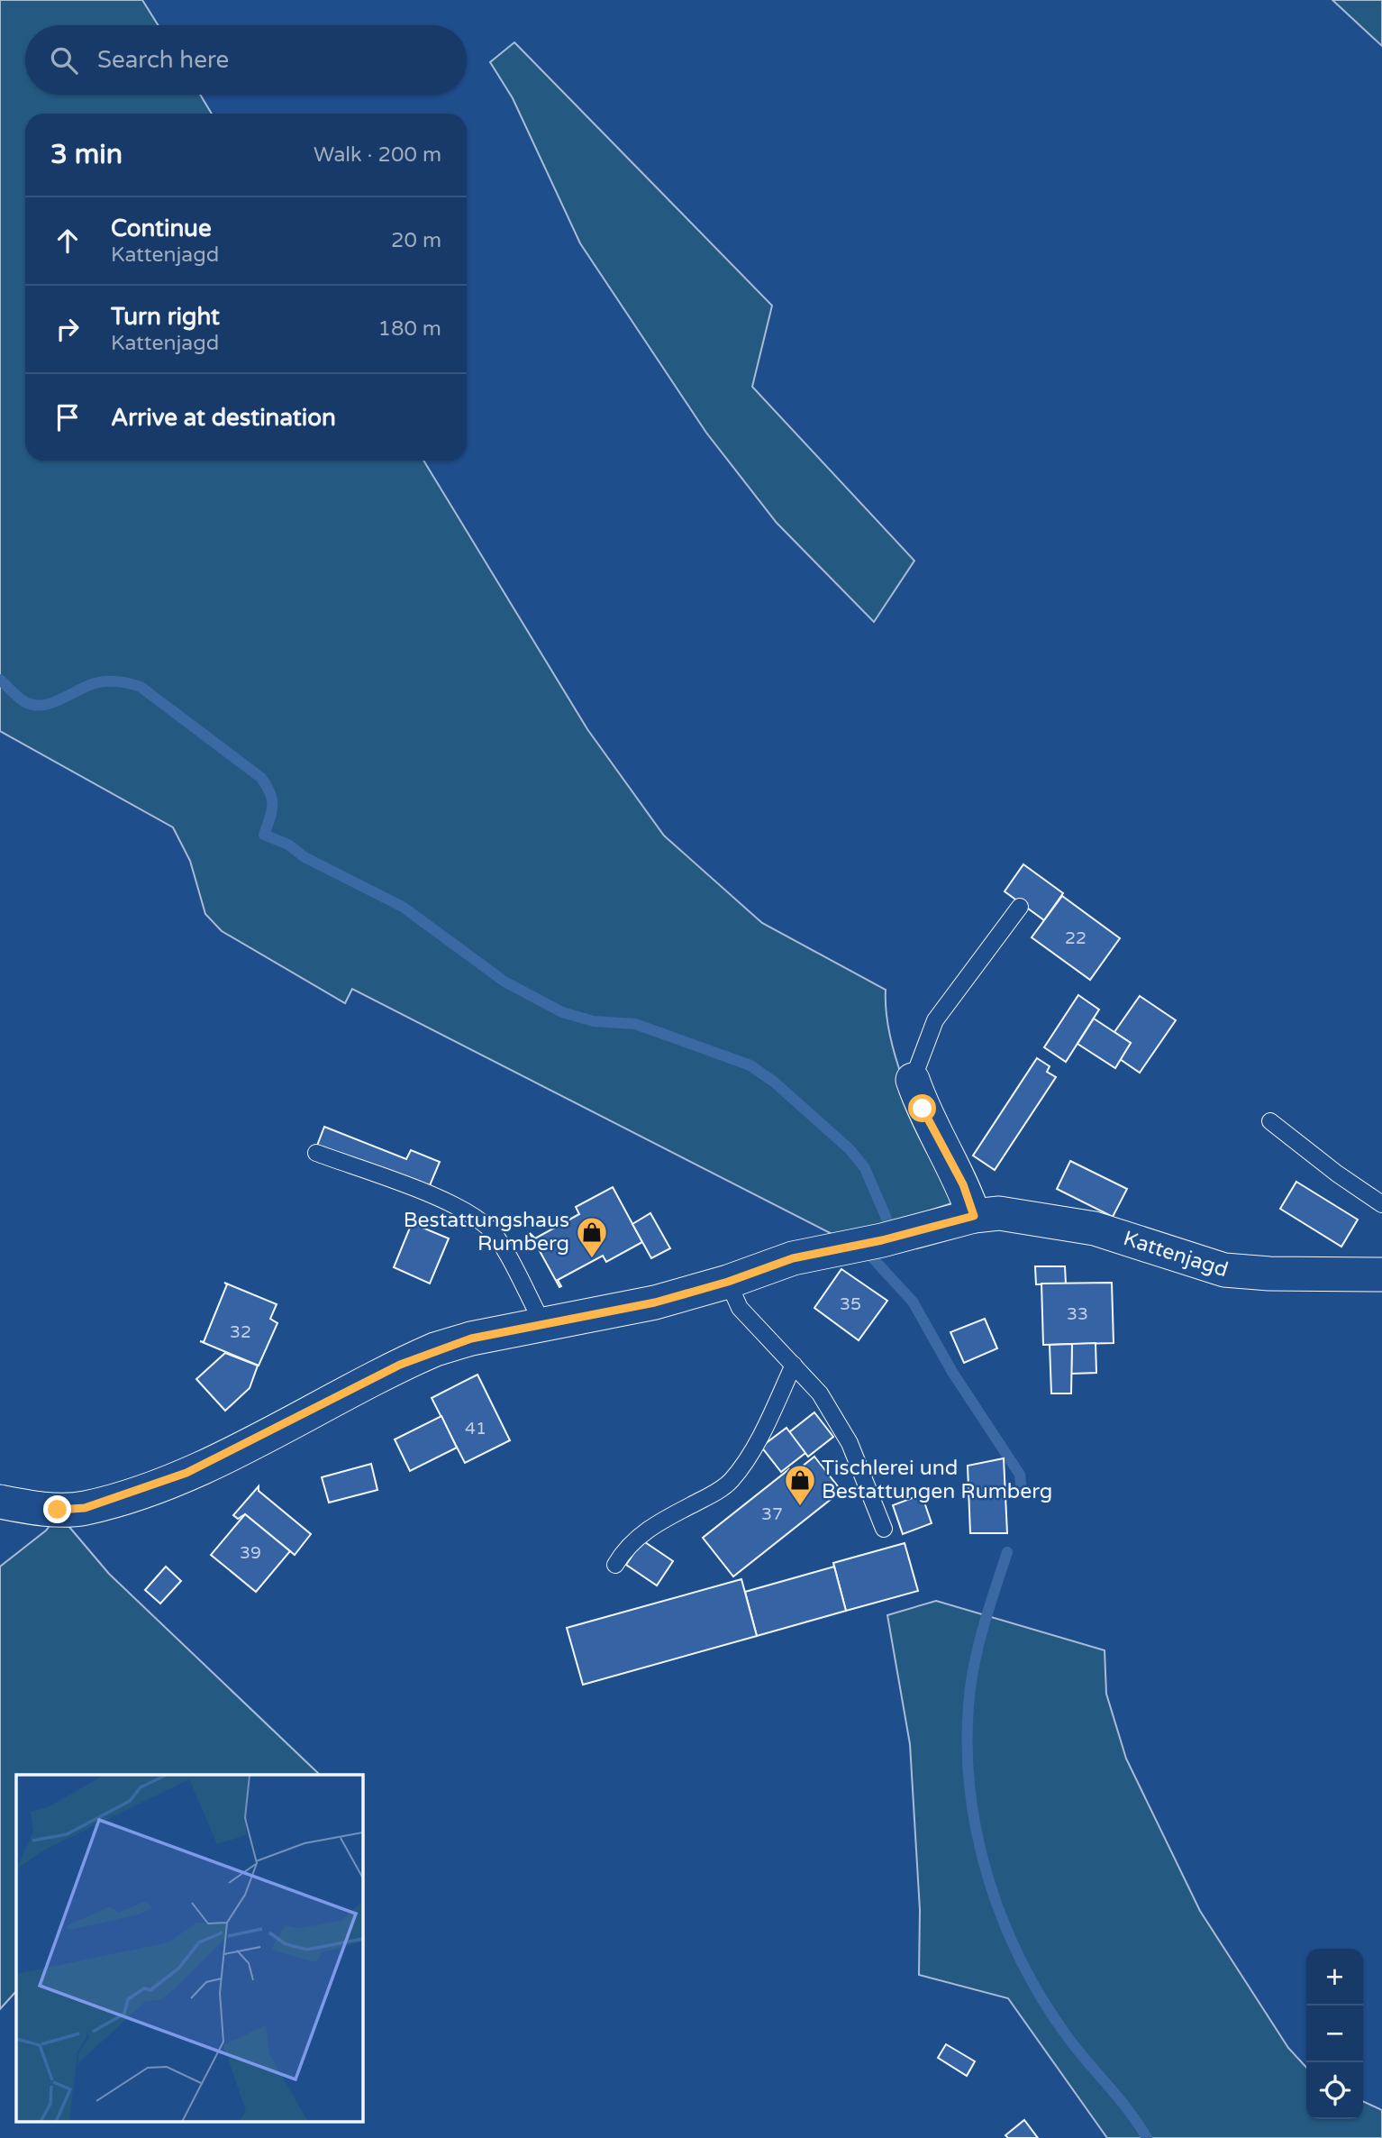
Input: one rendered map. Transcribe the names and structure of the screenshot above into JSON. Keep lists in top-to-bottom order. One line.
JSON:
{"streets":{"street":["Kattenjagd"]},"places":{"shop":["Bestattungshaus Rumberg","Tischlerei und Bestattungen Rumberg"]},"house_numbers":["22","35","33","32","41","37","39"],"page":{"search":"Search here","heading":["3 min","Walk · 200 m"],"list":[["Continue","Kattenjagd","20 m"],["Turn right","Kattenjagd","180 m"],"Arrive at destination"],"map_buttons":["+","−"]}}
